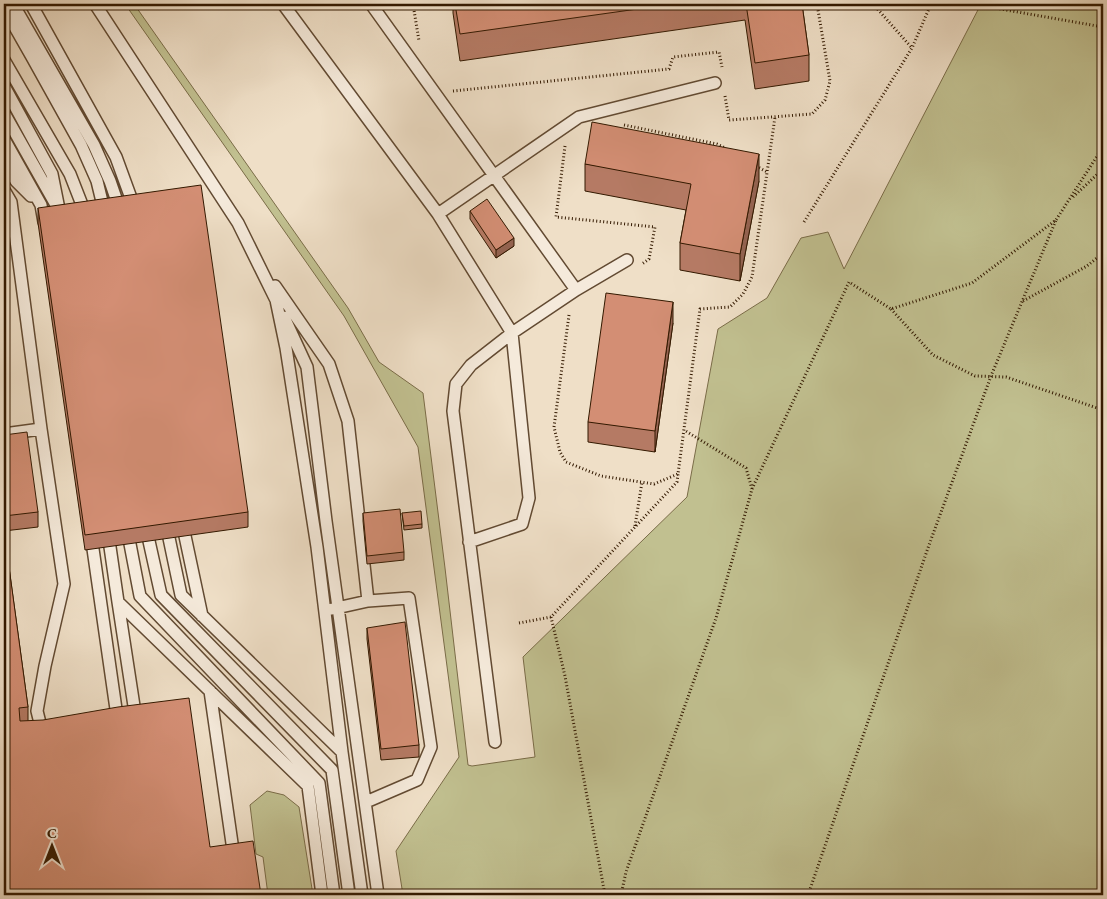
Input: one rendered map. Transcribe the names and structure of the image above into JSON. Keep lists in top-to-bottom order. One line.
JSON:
{"north":"top"}
